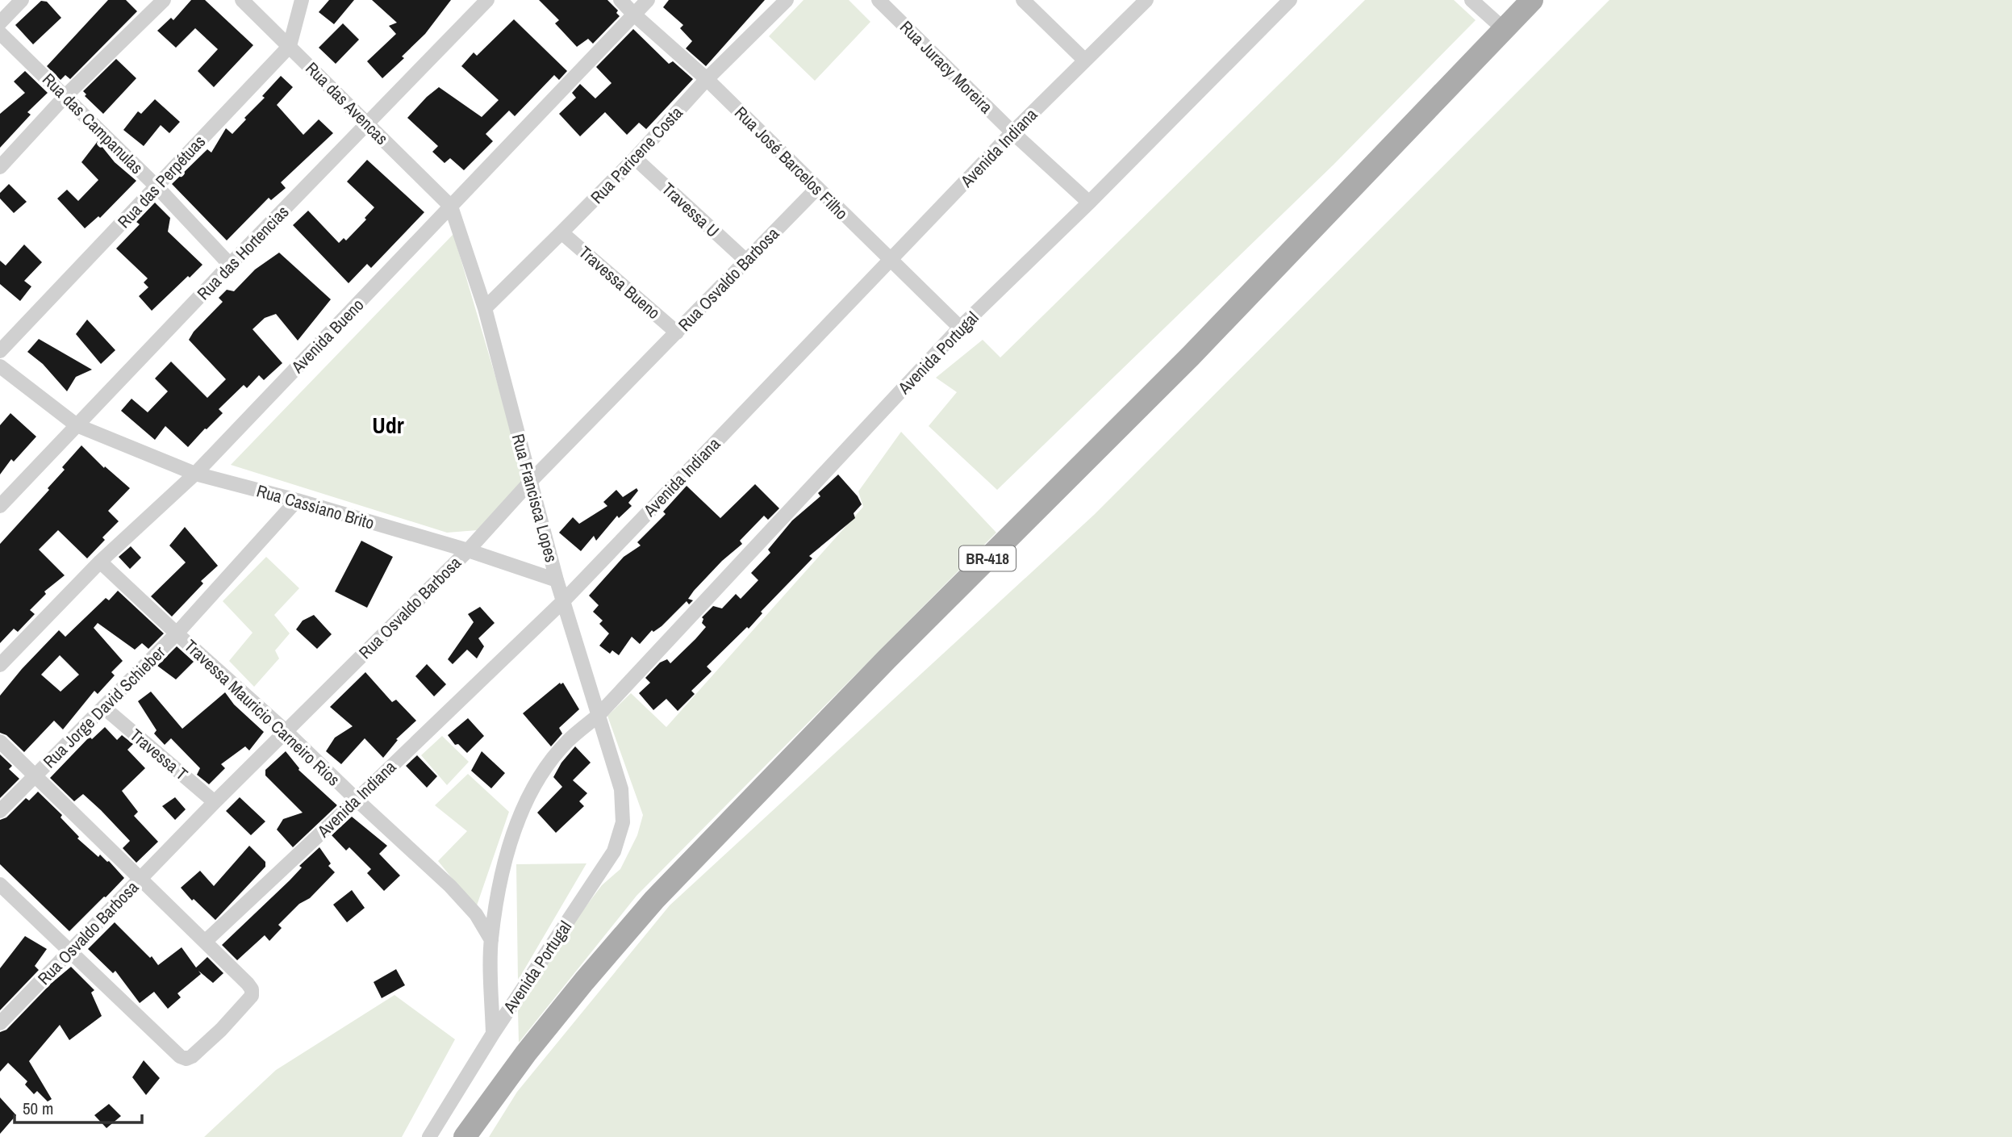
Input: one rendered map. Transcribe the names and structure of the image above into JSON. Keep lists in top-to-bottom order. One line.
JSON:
{"streets":{"main road":["BR-418"],"street":["Rua Juracy Moreira","Rua das Avencas","Rua das Campanulas","Avenida Indiana","Rua Paricene Costa","Rua José Barcelos Filho","Rua das Perpétuas","Travessa U","Rua das Hortencias","Rua Osvaldo Barbosa","Travessa Bueno","Avenida Bueno","Avenida Portugal","Rua Francisca Lopes","Rua Cassiano Brito","Rua Jorge David Schieber","Travessa Mauricio Carneiro Rios","Travessa T"]},"crossings":[["Rua Juracy Moreira","Avenida Indiana"],["Rua Juracy Moreira","Avenida Portugal"],["Rua das Avencas","Rua das Perpétuas"],["Rua das Avencas","Rua das Hortencias"],["Rua das Avencas","Avenida Bueno"],["Rua das Avencas","Rua Francisca Lopes"],["Rua das Campanulas","Rua das Perpétuas"],["Rua das Campanulas","Rua das Hortencias"],["Avenida Indiana","Rua José Barcelos Filho"],["Avenida Indiana","Rua Francisca Lopes"],["Avenida Indiana","Travessa Mauricio Carneiro Rios"],["Rua Paricene Costa","Rua José Barcelos Filho"],["Rua Paricene Costa","Travessa U"],["Rua Paricene Costa","Travessa Bueno"],["Rua Paricene Costa","Rua Francisca Lopes"],["Rua José Barcelos Filho","Rua Osvaldo Barbosa"],["Rua José Barcelos Filho","Avenida Bueno"],["Rua José Barcelos Filho","Avenida Portugal"],["Travessa U","Rua Osvaldo Barbosa"],["Rua das Hortencias","Rua Cassiano Brito"],["Rua Osvaldo Barbosa","Travessa Bueno"],["Rua Osvaldo Barbosa","Rua Francisca Lopes"],["Rua Osvaldo Barbosa","Rua Cassiano Brito"],["Rua Osvaldo Barbosa","Travessa Mauricio Carneiro Rios"],["Rua Osvaldo Barbosa","Travessa T"],["Avenida Bueno","Rua Francisca Lopes"],["Avenida Bueno","Rua Cassiano Brito"],["Avenida Bueno","Travessa Mauricio Carneiro Rios"],["Avenida Portugal","Rua Francisca Lopes"],["Avenida Portugal","Travessa Mauricio Carneiro Rios"],["Rua Francisca Lopes","Rua Cassiano Brito"],["Rua Cassiano Brito","Rua Jorge David Schieber"],["Rua Jorge David Schieber","Travessa Mauricio Carneiro Rios"],["Rua Jorge David Schieber","Travessa T"]],"districts":["Udr"],"scale_bar":"50 m"}
